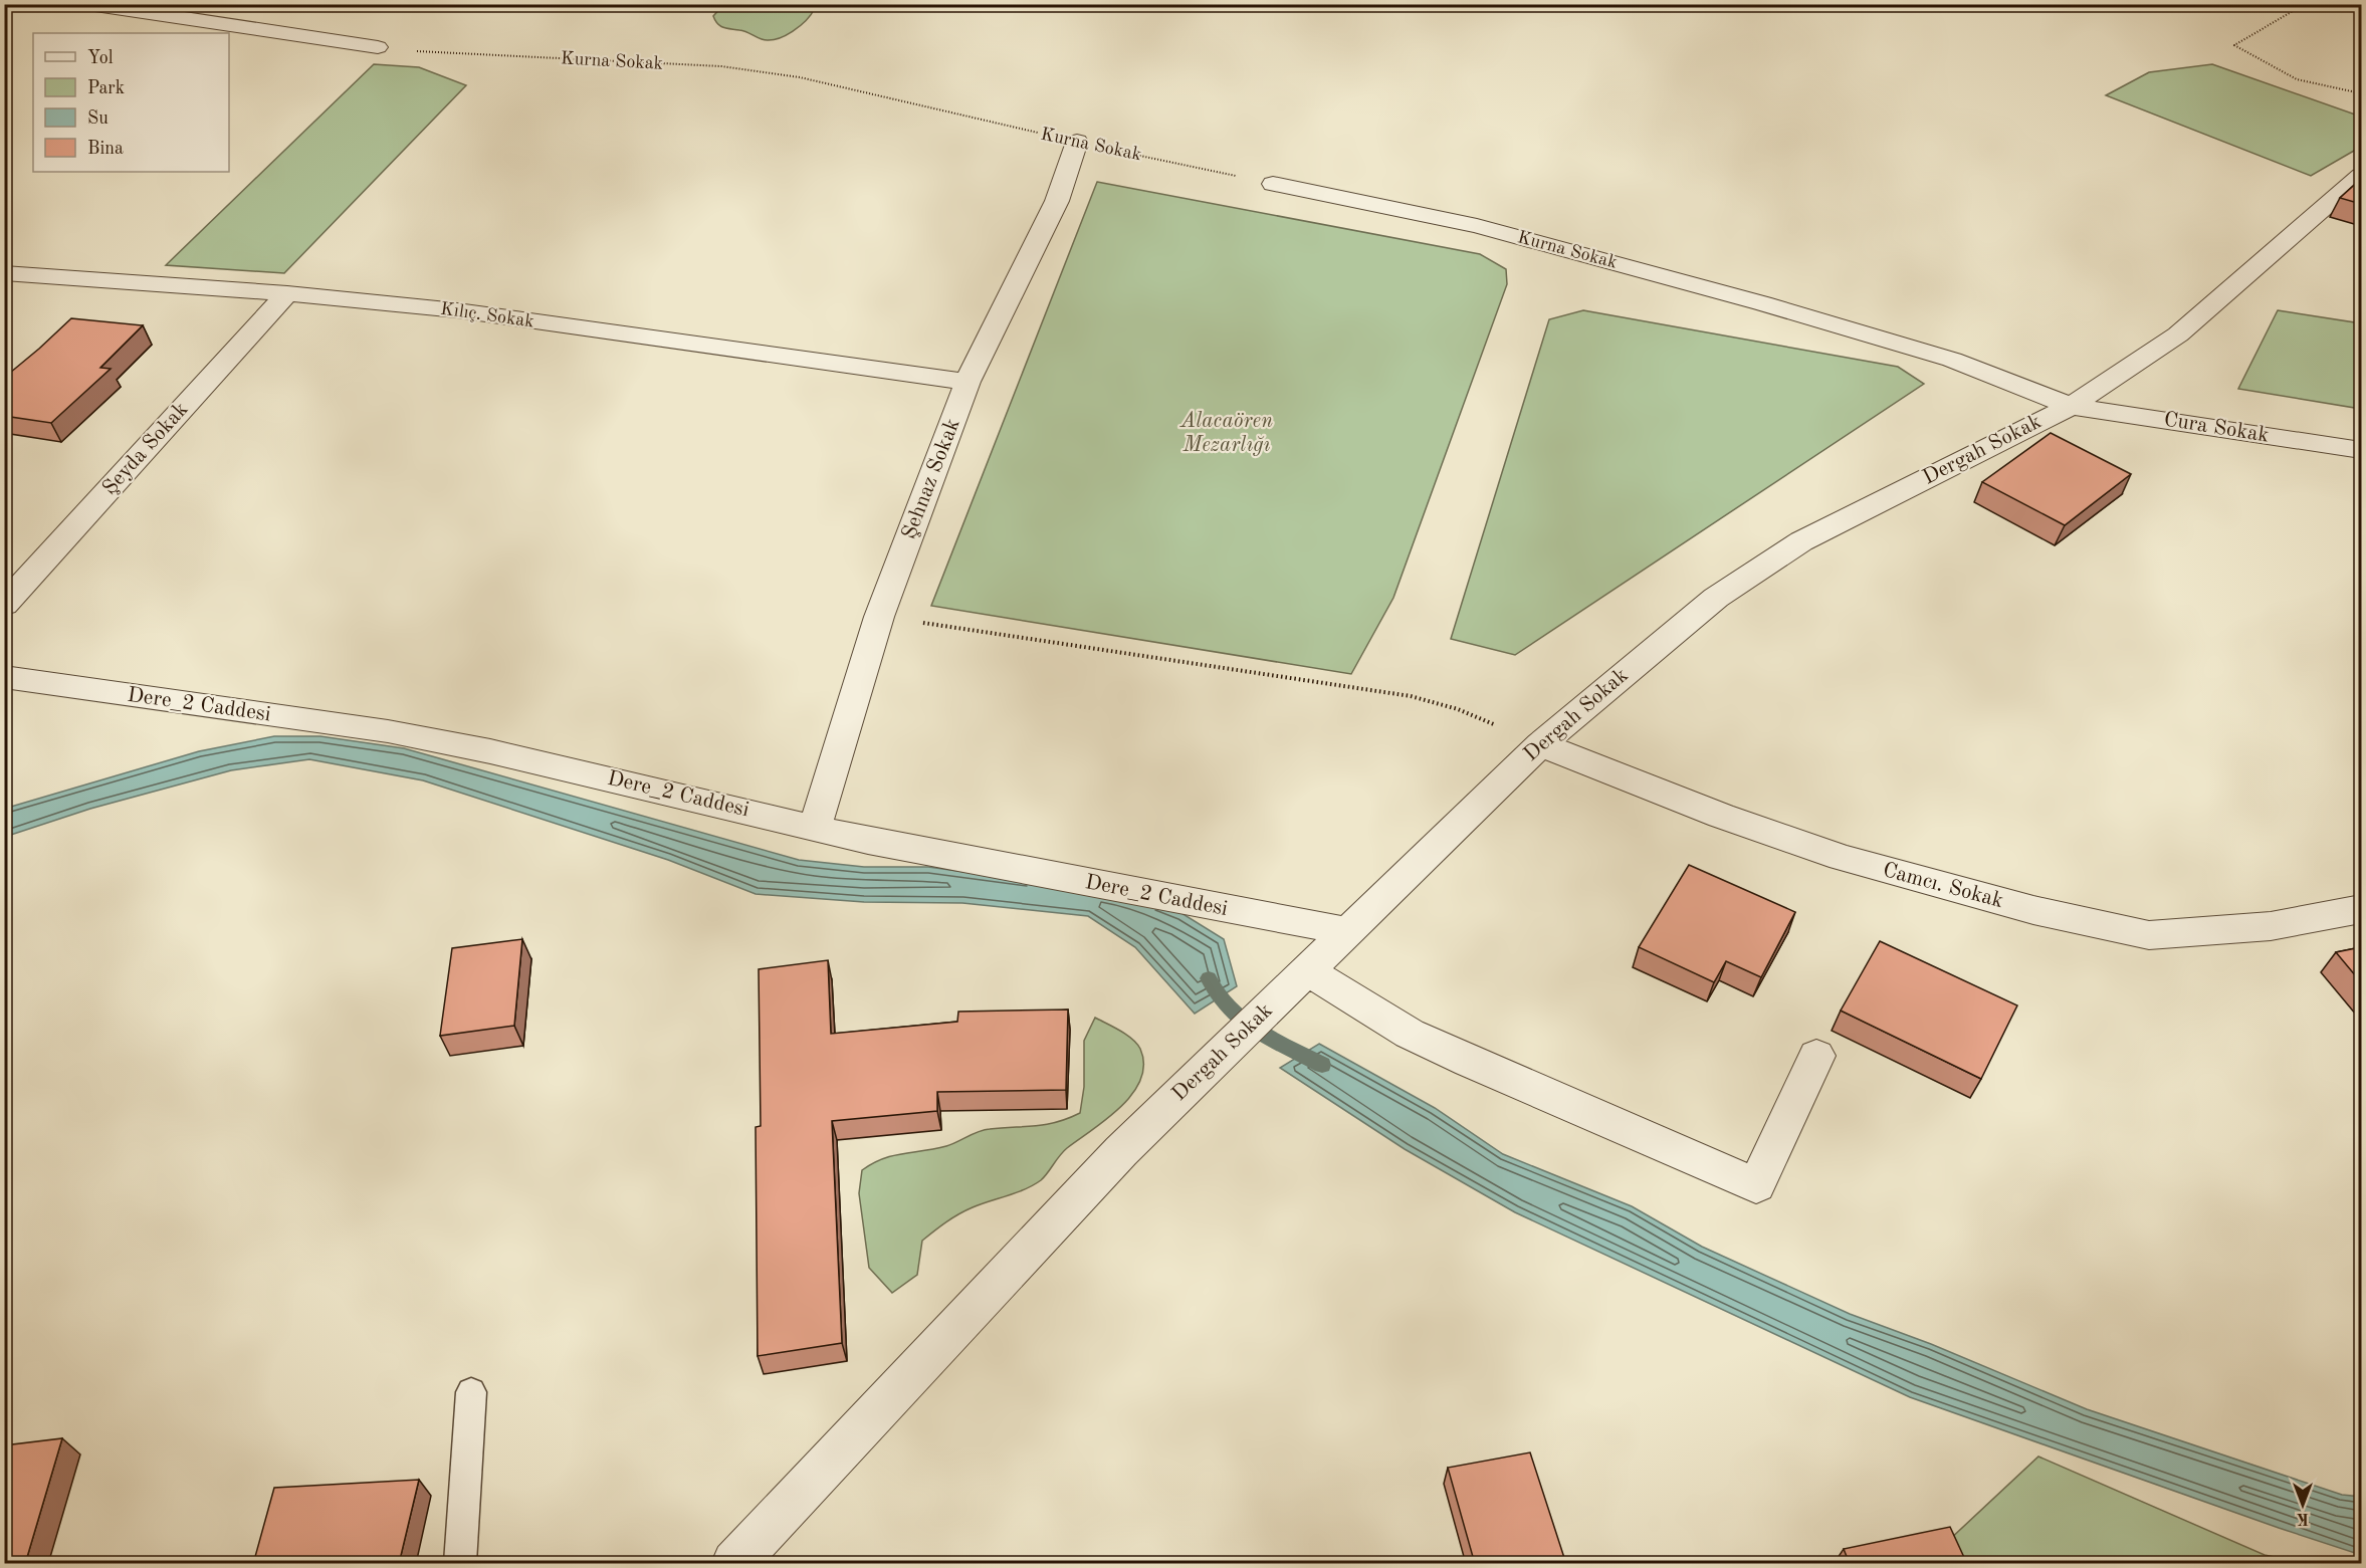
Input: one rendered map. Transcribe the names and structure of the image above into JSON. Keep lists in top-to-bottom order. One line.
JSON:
{"streets":{"street":["Kurna Sokak","Kılıç. Sokak","Cura Sokak","Şeyda Sokak","Dergah Sokak","Şehnaz Sokak","Dere_2 Caddesi","Camcı. Sokak"]},"crossings":[["Kurna Sokak","Cura Sokak"],["Kurna Sokak","Dergah Sokak"],["Kurna Sokak","Şehnaz Sokak"],["Kılıç. Sokak","Şeyda Sokak"],["Kılıç. Sokak","Şehnaz Sokak"],["Cura Sokak","Dergah Sokak"],["Dergah Sokak","Dere_2 Caddesi"],["Dergah Sokak","Camcı. Sokak"],["Şehnaz Sokak","Dere_2 Caddesi"]],"parks":["Alacaören Mezarlığı"],"legend":["Yol","Park","Su","Bina"],"north":"bottom"}
